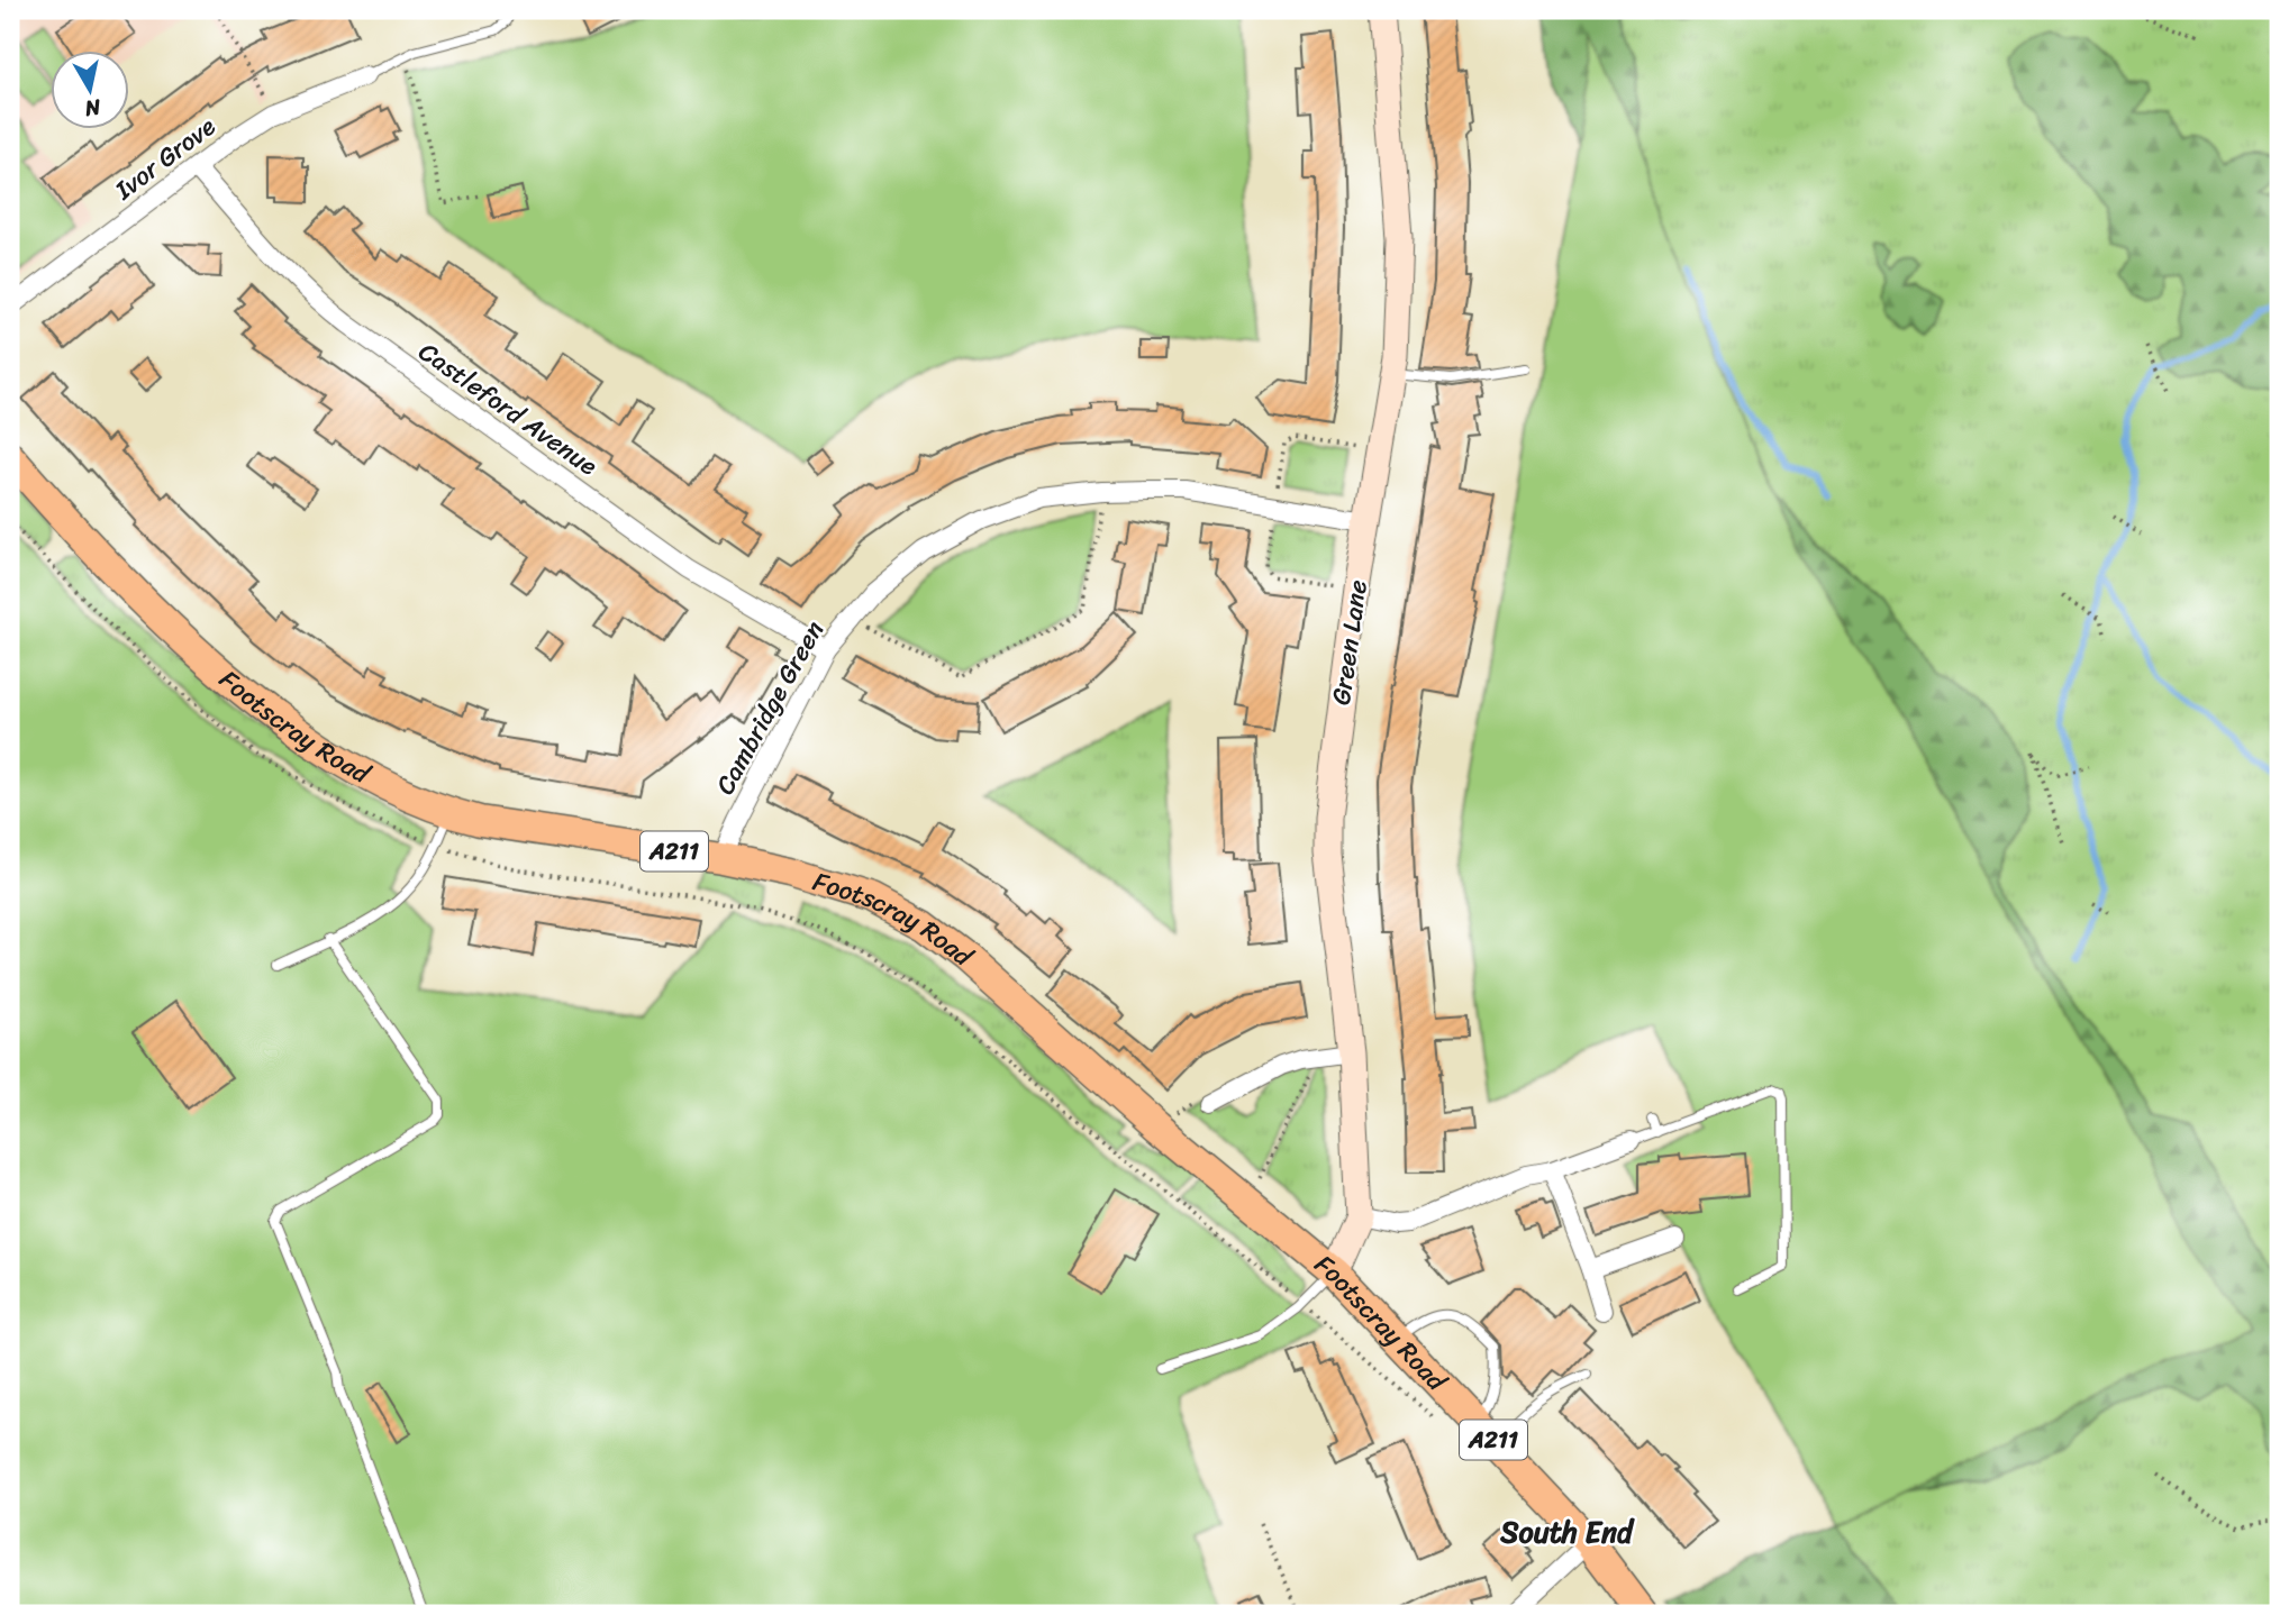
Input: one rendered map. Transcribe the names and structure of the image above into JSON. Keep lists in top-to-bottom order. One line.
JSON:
{"streets":{"main road":["Green Lane","Footscray Road","A211"],"street":["Ivor Grove","Castleford Avenue","Cambridge Green"]},"crossings":[["Ivor Grove","Castleford Avenue"],["Castleford Avenue","Cambridge Green"],["Green Lane","Cambridge Green"],["Green Lane","Footscray Road"],["Cambridge Green","Footscray Road"]],"districts":["South End"],"north":"bottom"}
